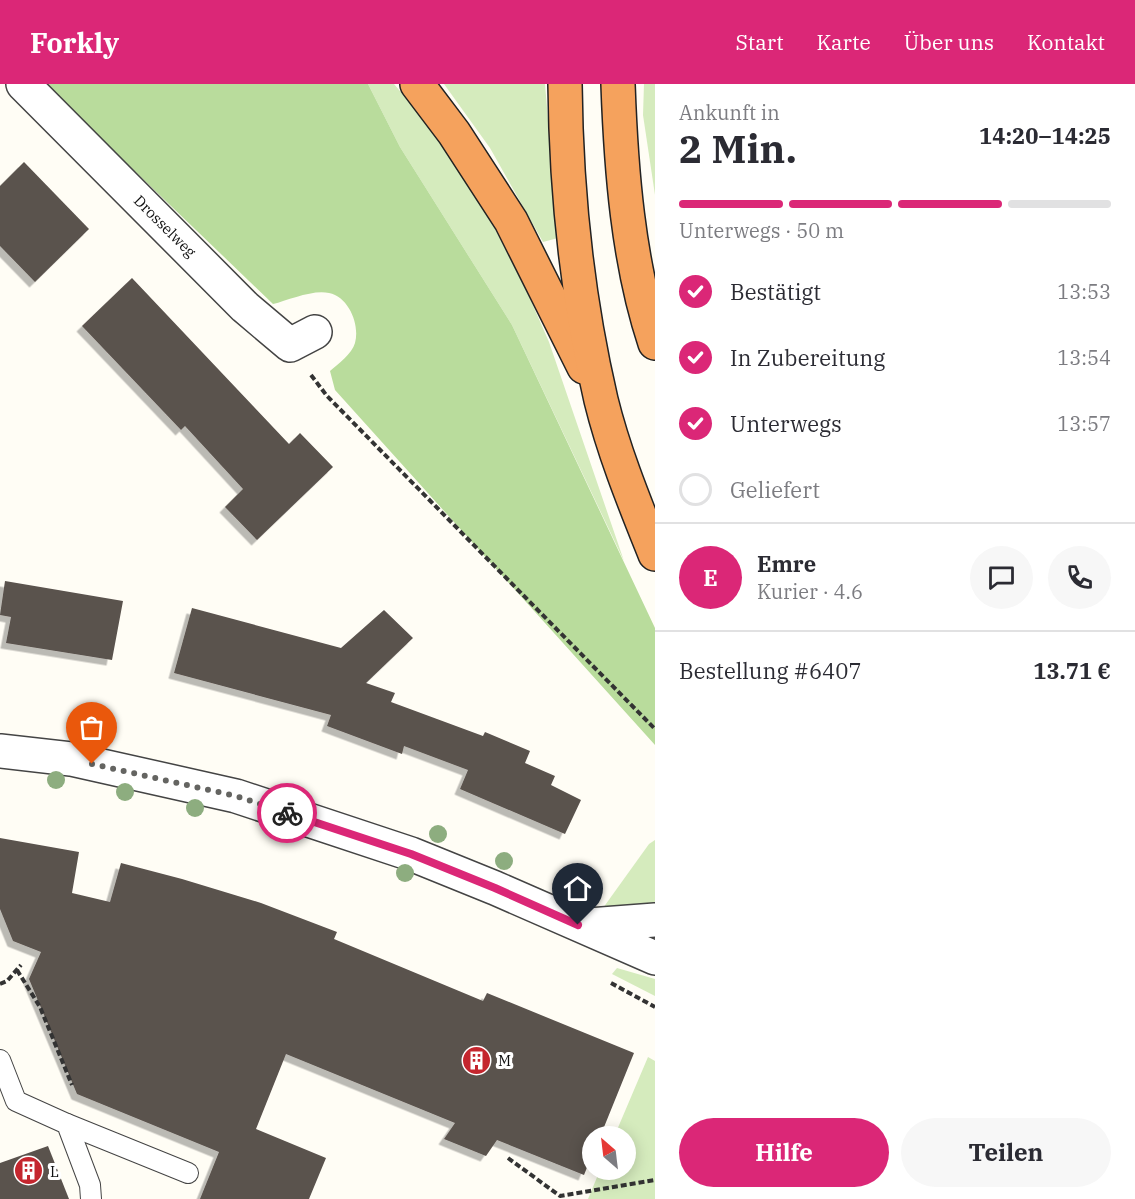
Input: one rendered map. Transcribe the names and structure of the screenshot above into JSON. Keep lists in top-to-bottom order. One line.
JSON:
{"streets":{"street":["Drosselweg"]},"places":{"building":["M","L"]},"north":"top left","page":{"header":"Forkly","nav":["Start","Karte","Über uns","Kontakt"],"heading":["2 Min.","Ankunft in","14:20–14:25"],"panel":["Emre","Kurier · 4.6","Bestellung #6407","13.71 €"],"bar":"Unterwegs · 50 m","list":[["Bestätigt","13:53"],["In Zubereitung","13:54"],["Unterwegs","13:57"],"Geliefert"],"round":"E","buttons":["Hilfe","Teilen"]}}
